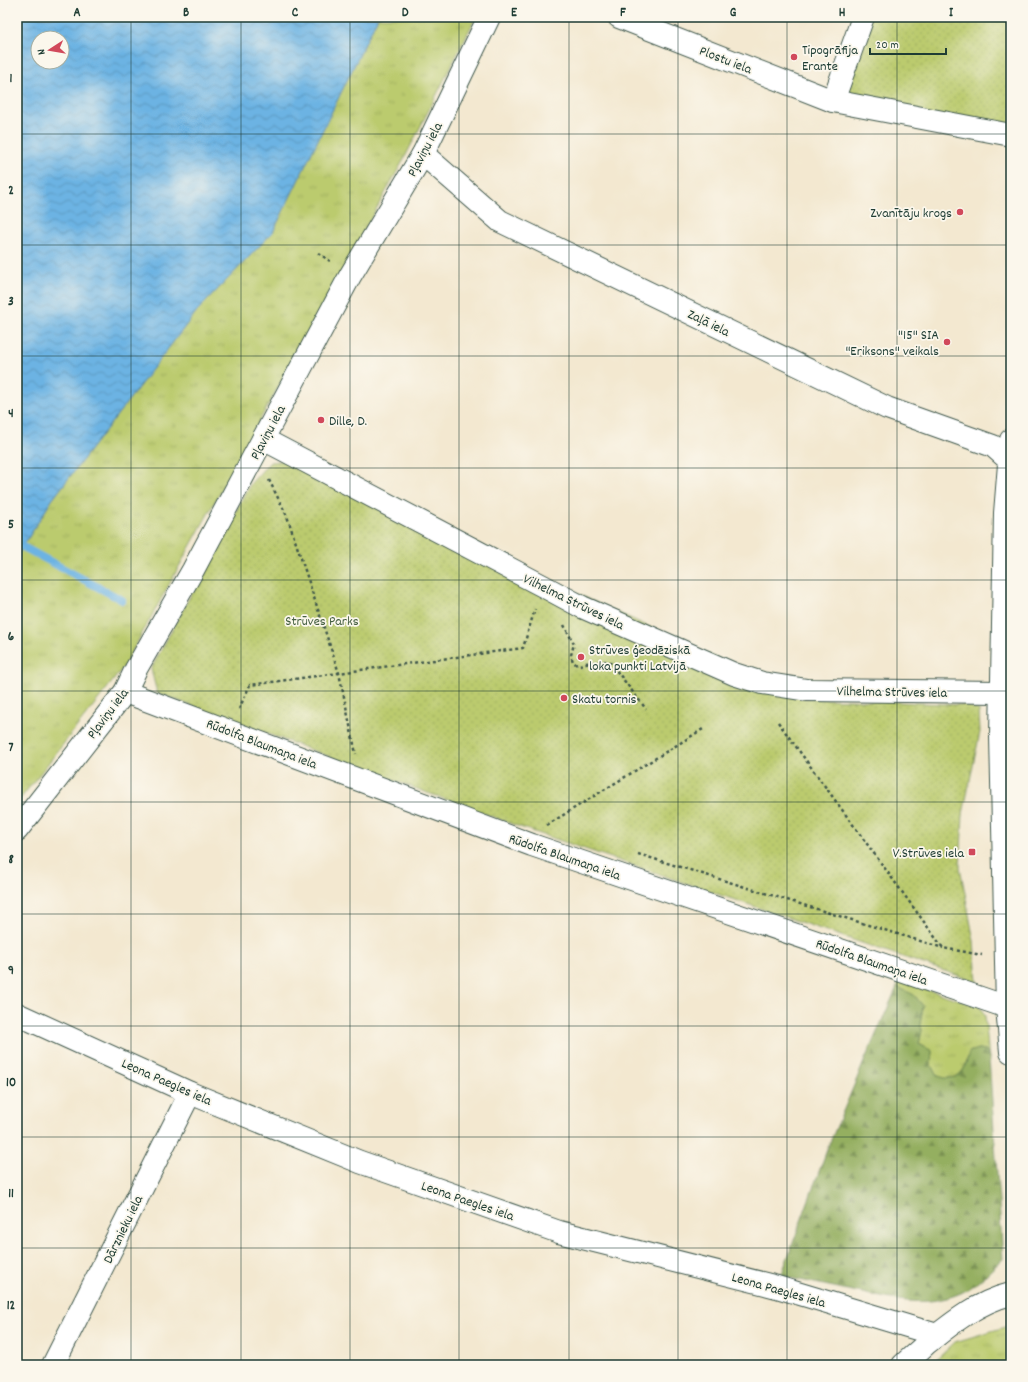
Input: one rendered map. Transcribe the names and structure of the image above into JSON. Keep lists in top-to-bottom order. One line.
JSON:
{"streets":{"street":["Plostu iela","Pļaviņu iela","Zaļā iela","Vilhelma Strūves iela","Rūdolfa Blaumaņa iela","Leona Paegles iela","Dārznieku iela"]},"crossings":[["Pļaviņu iela","Zaļā iela"],["Pļaviņu iela","Vilhelma Strūves iela"],["Pļaviņu iela","Rūdolfa Blaumaņa iela"],["Leona Paegles iela","Dārznieku iela"]],"parks":["Strūves Parks"],"places":{"other":["Tipogrāfija Erante","Zvanītāju krogs","\"15\" SIA \"Eriksons\" veikals","Dille, D.","Strūves ģeodēziskā loka punkti Latvijā","Skatu tornis"],"transit":["V.Strūves iela"]},"scale_bar":"20 m","north":"left","grid":{"columns":["A","B","C","D","E","F","G","H","I"],"rows":["1","2","3","4","5","6","7","8","9","10","11","12"]}}
